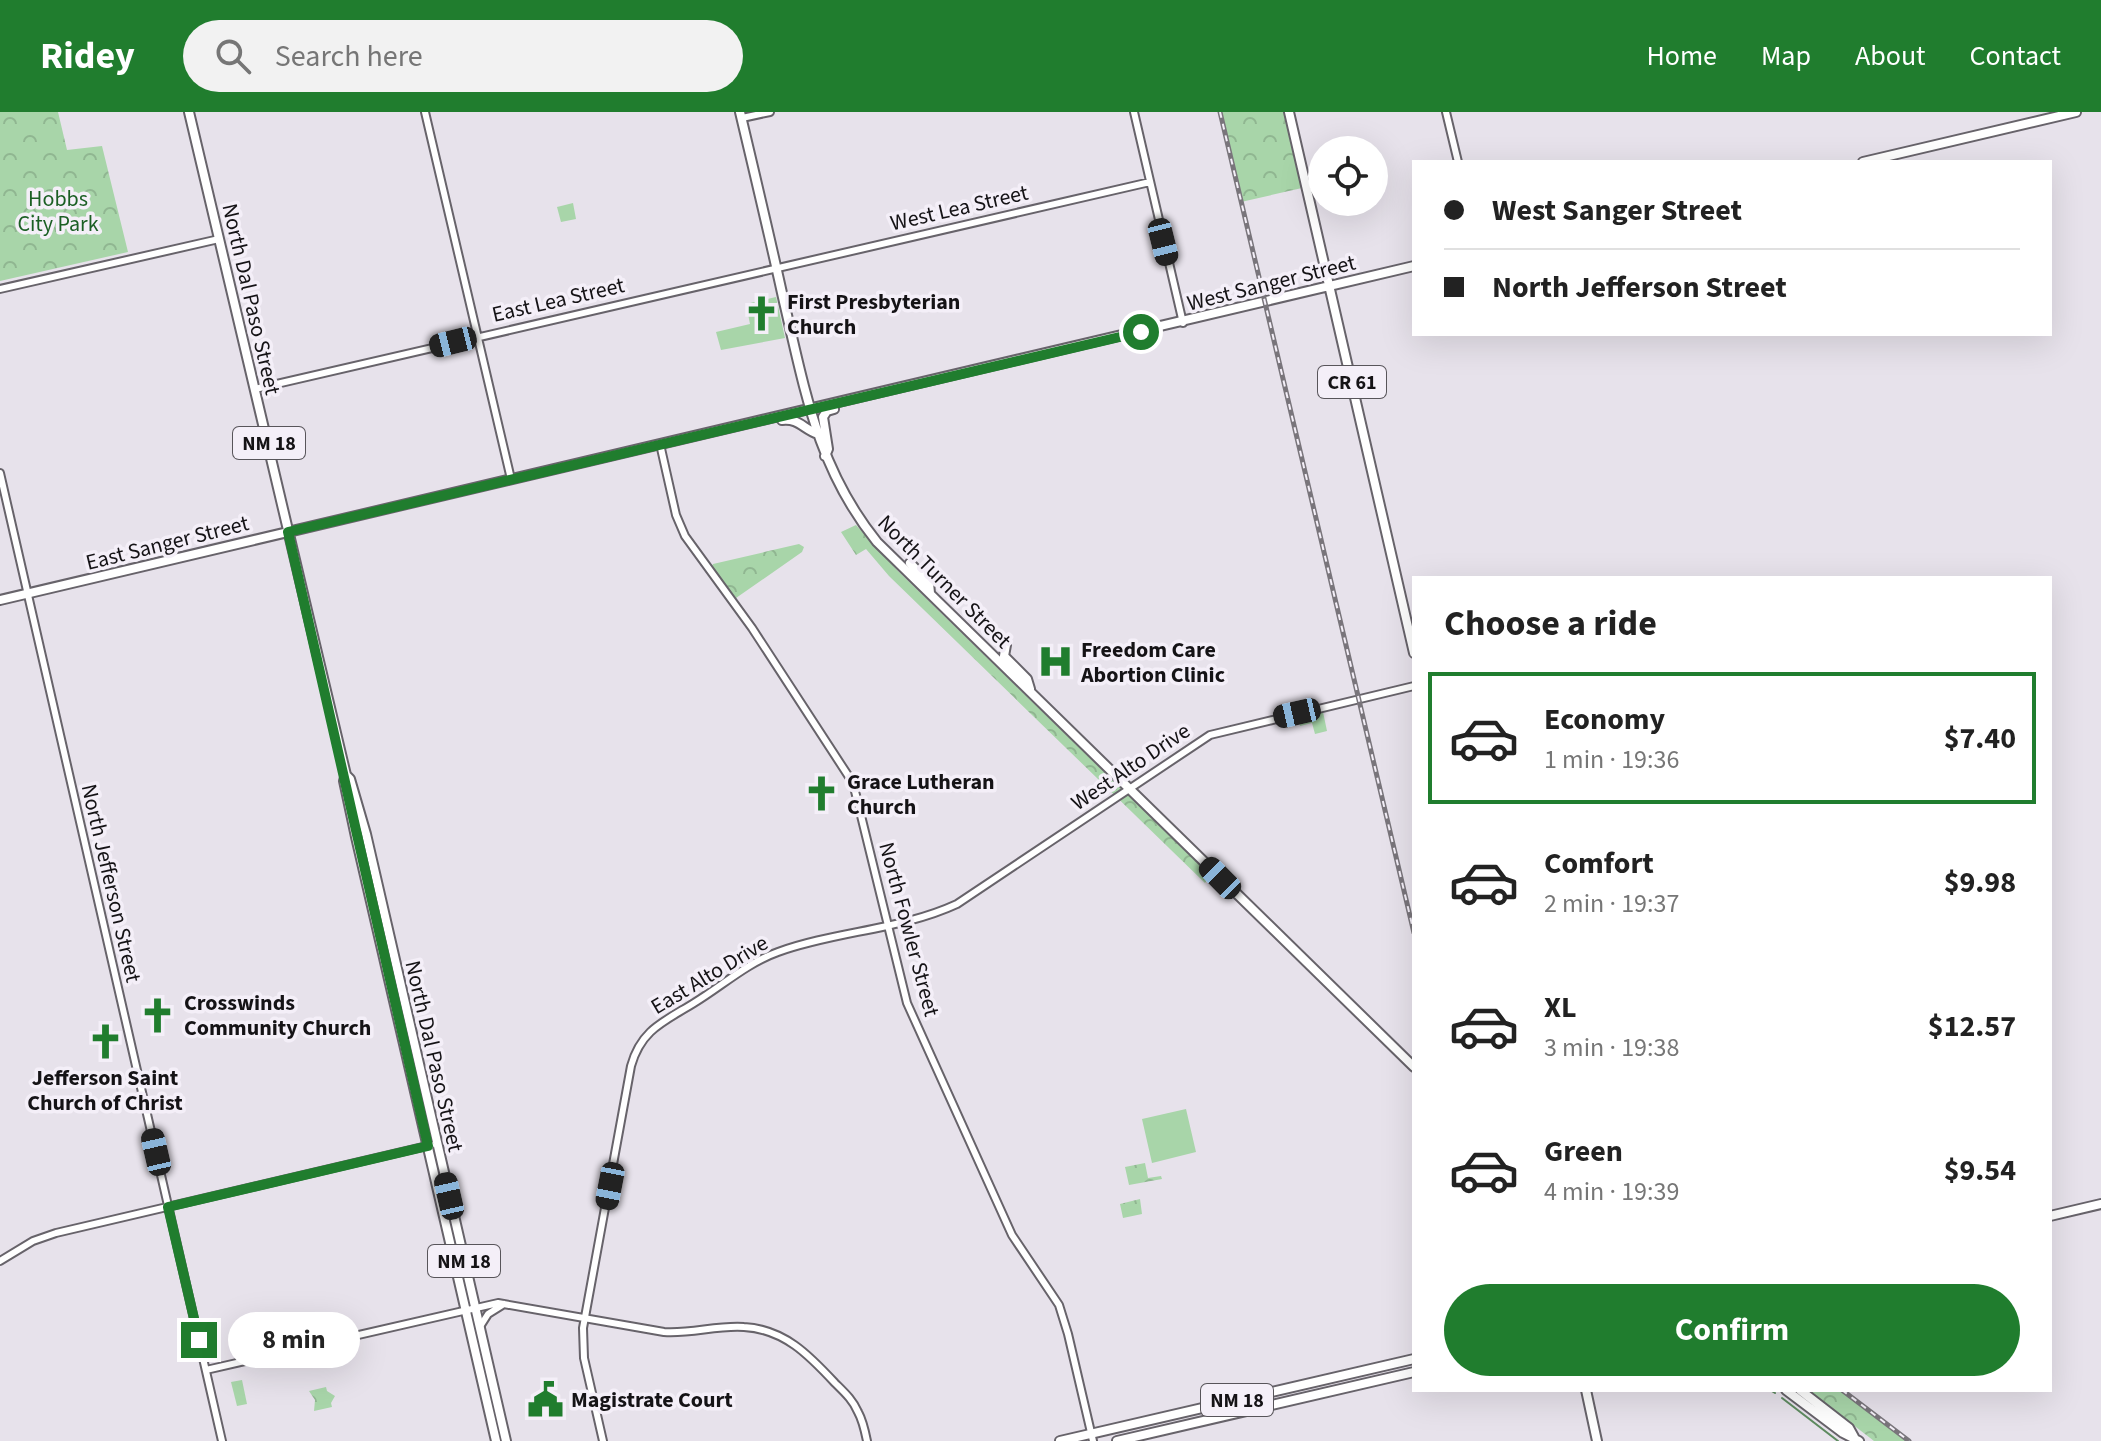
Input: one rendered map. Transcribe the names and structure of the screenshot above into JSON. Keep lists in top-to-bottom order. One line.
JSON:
{"streets":{"main road":["West Sanger Street","North Dal Paso Street","CR 61","NM 18","East Sanger Street","North Turner Street"],"street":["West Lea Street","East Lea Street","West Alto Drive","North Jefferson Street","North Fowler Street","East Alto Drive"]},"crossings":[["West Lea Street","East Lea Street"],["West Lea Street","North Turner Street"],["West Sanger Street","CR 61"],["West Sanger Street","East Sanger Street"],["West Sanger Street","North Turner Street"],["North Dal Paso Street","East Lea Street"],["North Dal Paso Street","East Sanger Street"],["East Lea Street","North Turner Street"],["NM 18","North Fowler Street"],["East Sanger Street","North Turner Street"],["East Sanger Street","North Jefferson Street"],["East Sanger Street","North Fowler Street"],["North Turner Street","West Alto Drive"],["West Alto Drive","North Fowler Street"],["West Alto Drive","East Alto Drive"],["North Fowler Street","East Alto Drive"]],"parks":["Hobbs City Park"],"places":{"church":["First Presbyterian Church","Grace Lutheran Church","Crosswinds Community Church","Jefferson Saint Church of Christ"],"hospital":["Freedom Care Abortion Clinic"],"public building":["Magistrate Court"]},"page":{"header":"Ridey","search":"Search here","nav":["Home","Map","About","Contact"],"banner":["West Sanger Street","North Jefferson Street"],"heading":"Choose a ride","list":[{"name":"Economy","note":"1 min · 19:36","value":"$7.40"},{"name":"Comfort","note":"2 min · 19:37","value":"$9.98"},{"name":"XL","note":"3 min · 19:38","value":"$12.57"},{"name":"Green","note":"4 min · 19:39","value":"$9.54"}],"buttons":"Confirm","bubble":"8 min"}}
